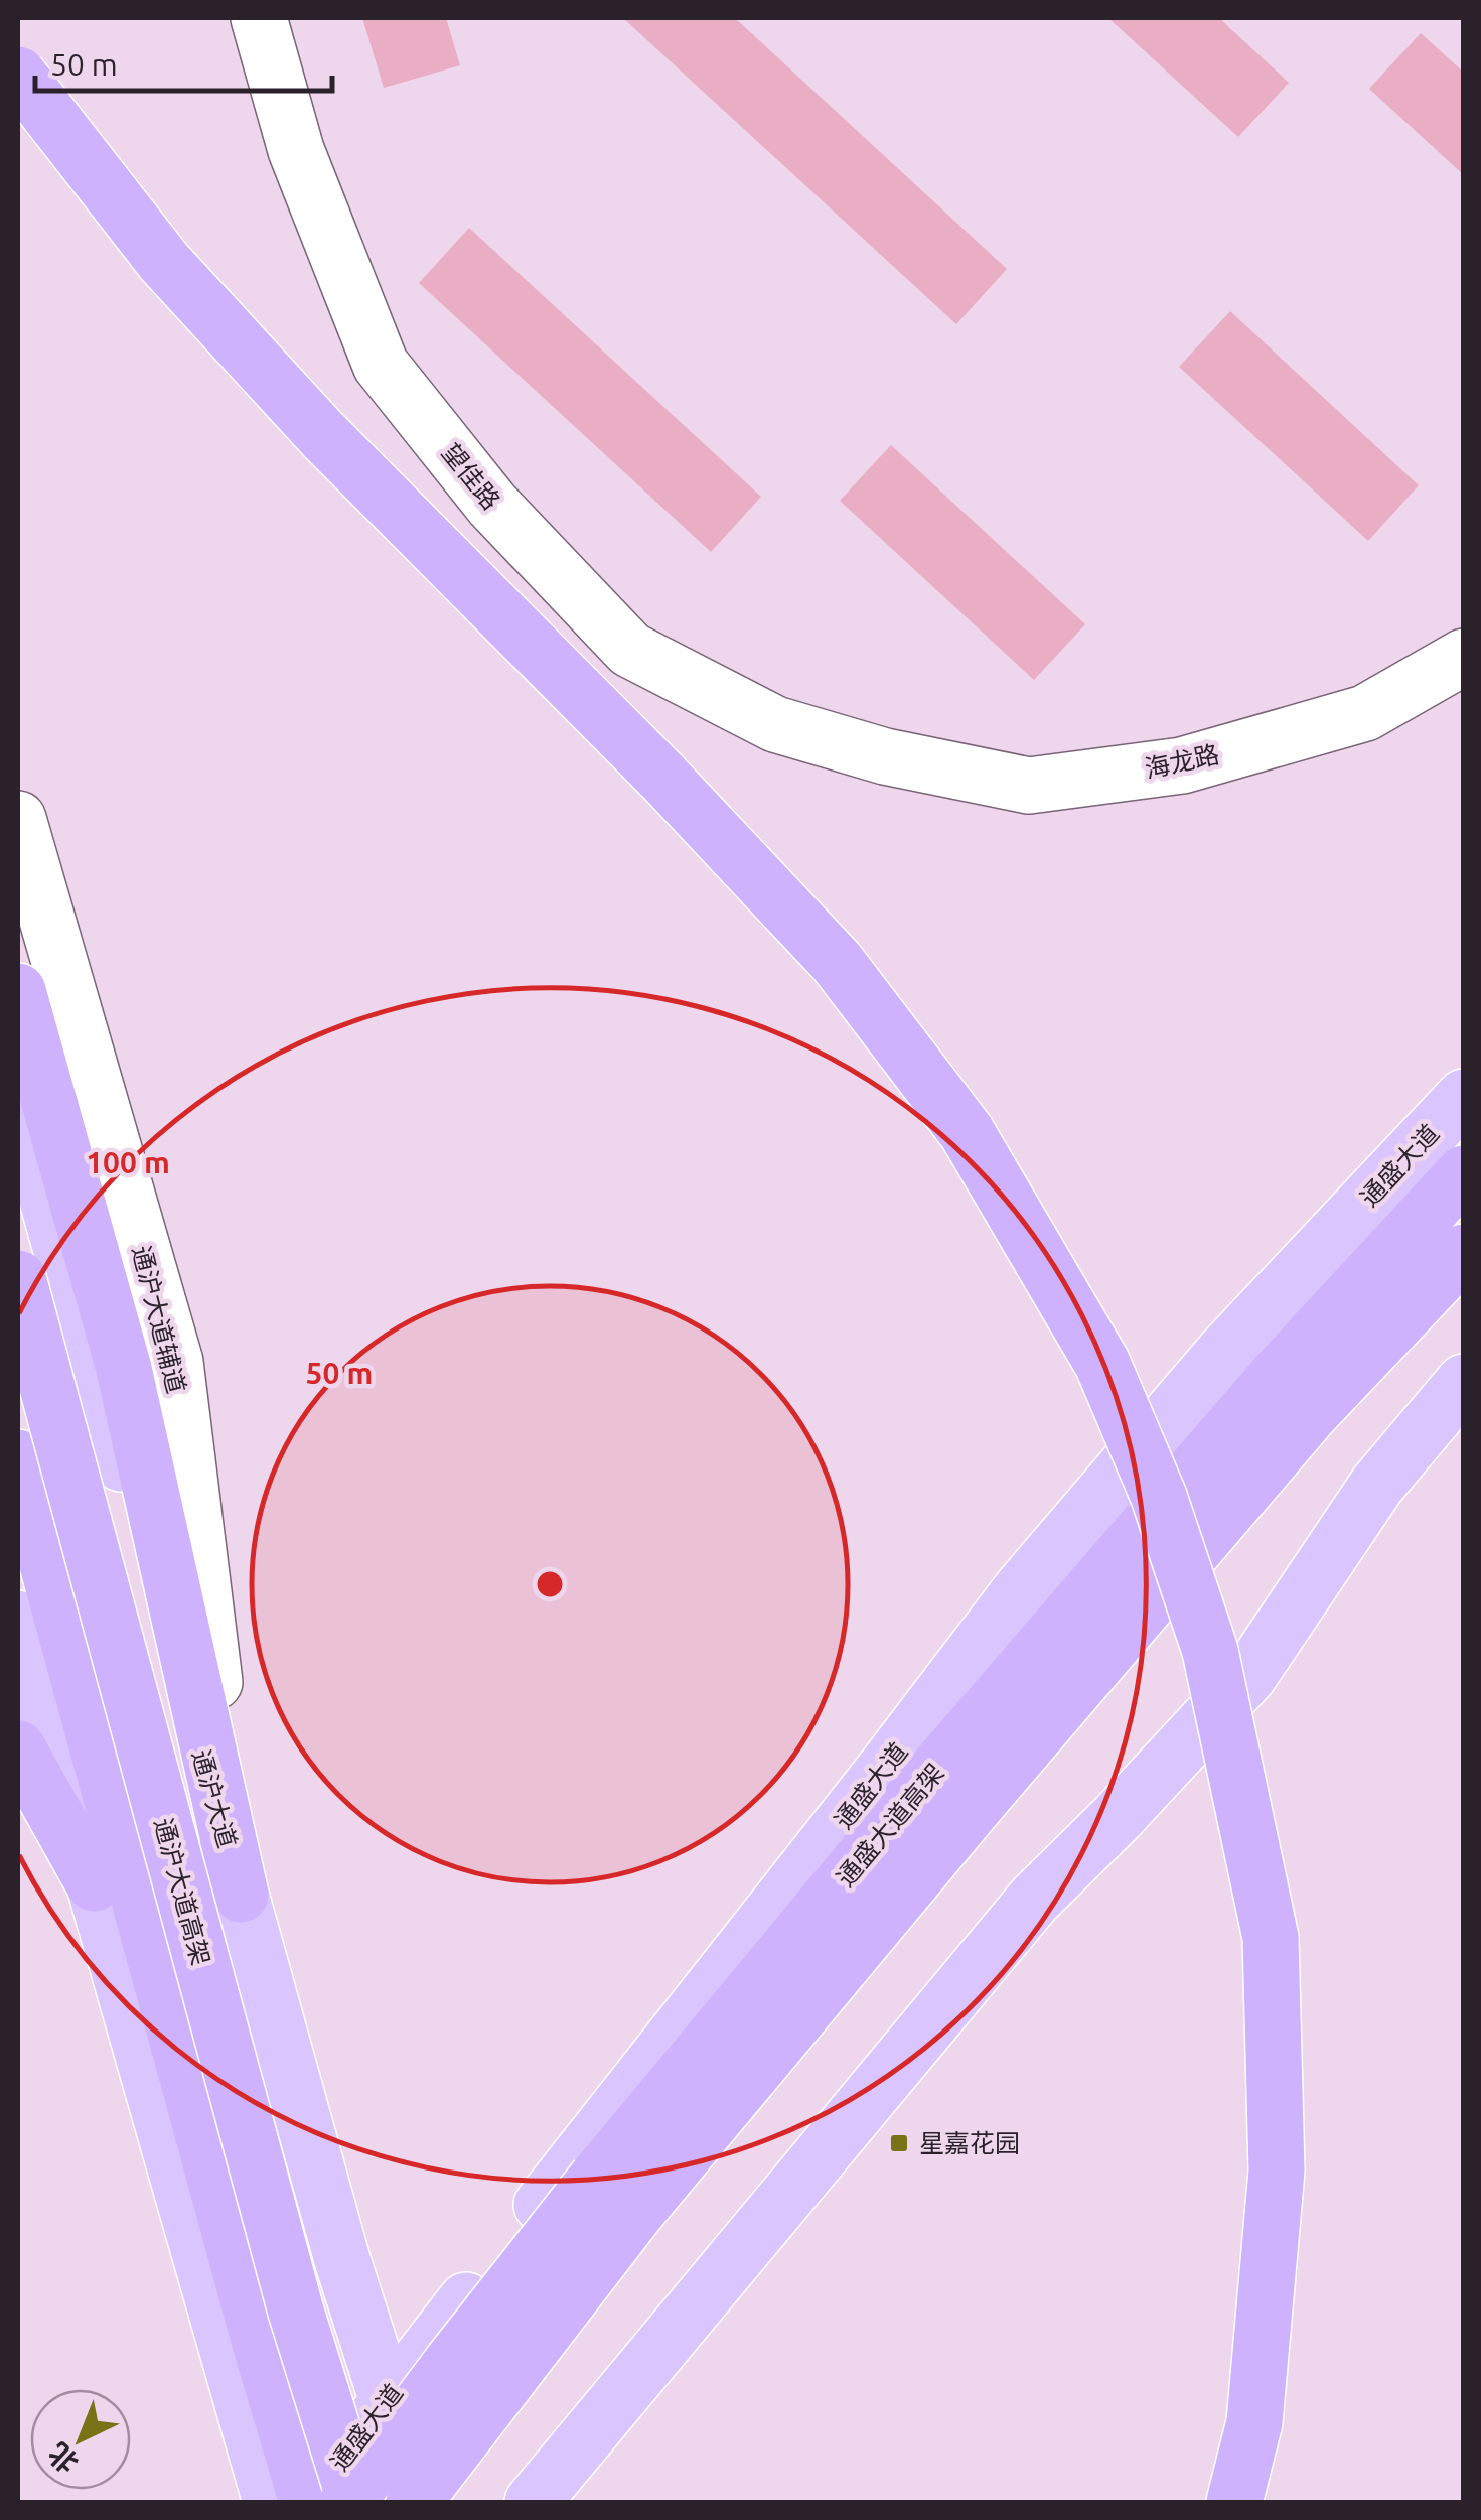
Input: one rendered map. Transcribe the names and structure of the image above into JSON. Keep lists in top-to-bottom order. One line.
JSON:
{"streets":{"highway":["通盛大道高架","通沪大道高架"],"main road":["通盛大道","通沪大道"],"street":["望佳路","海龙路","通沪大道辅道"]},"crossings":[["望佳路","海龙路"],["通盛大道","通沪大道"],["通盛大道","通沪大道高架"],["通沪大道辅道","通沪大道"],["通盛大道高架","通沪大道高架"]],"places":{"transit":["星嘉花园"]},"scale_bar":"50 m","north":"bottom left","rings":["100 m","50 m"]}
